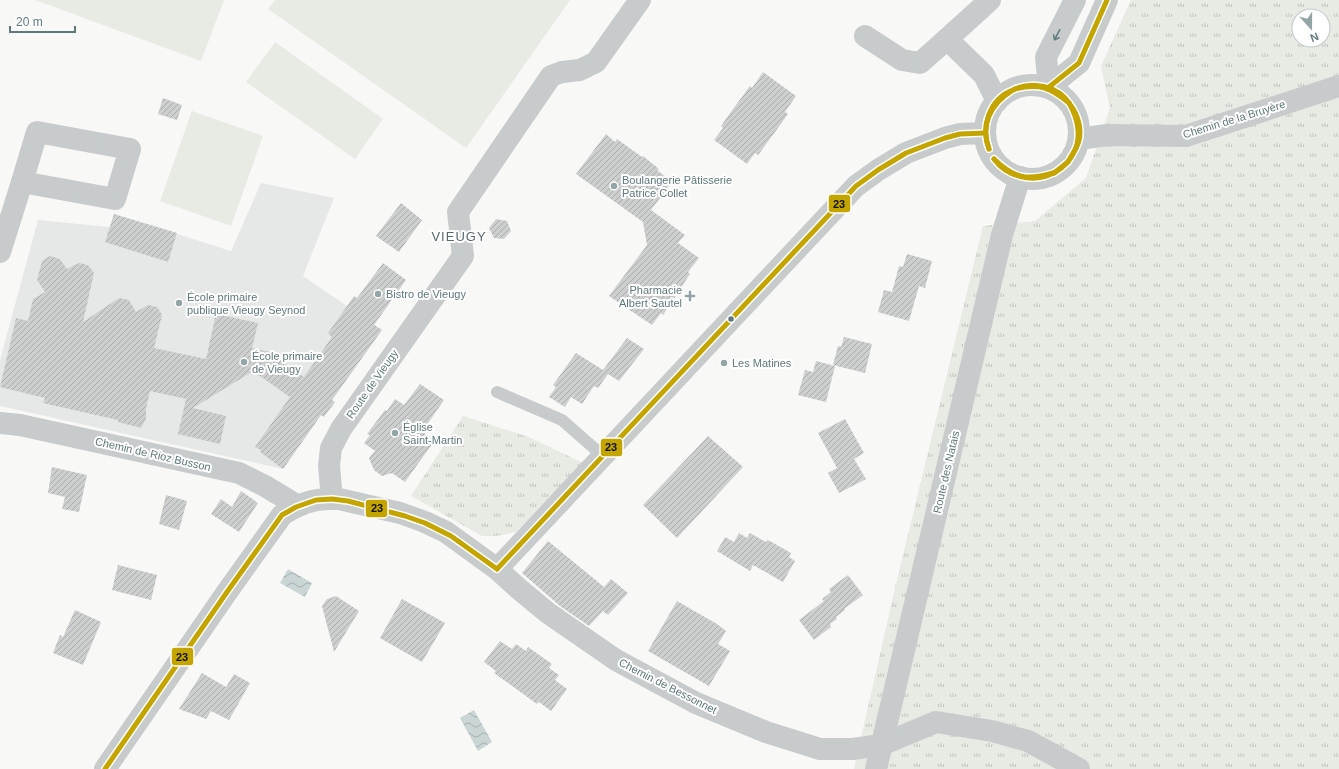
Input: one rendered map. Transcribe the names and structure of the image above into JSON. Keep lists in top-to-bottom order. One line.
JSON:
{"streets":{"street":["Chemin de la Bruyère","Route de Vieugy","Chemin de Rioz Busson","Route des Natais","Chemin de Bessonnet"]},"crossings":[["Chemin de la Bruyère","Route des Natais"],["Route de Vieugy","Chemin de Bessonnet"],["Route des Natais","Chemin de Bessonnet"]],"districts":["VIEUGY"],"places":{"other":["Boulangerie Pâtisserie Patrice Collet","Bistro de Vieugy","École primaire publique Vieugy Seynod","École primaire de Vieugy","Les Matines","Église Saint-Martin"],"health":["Pharmacie Albert Sautel"]},"lines":["transit line 23"],"scale_bar":"20 m","north":"bottom"}
